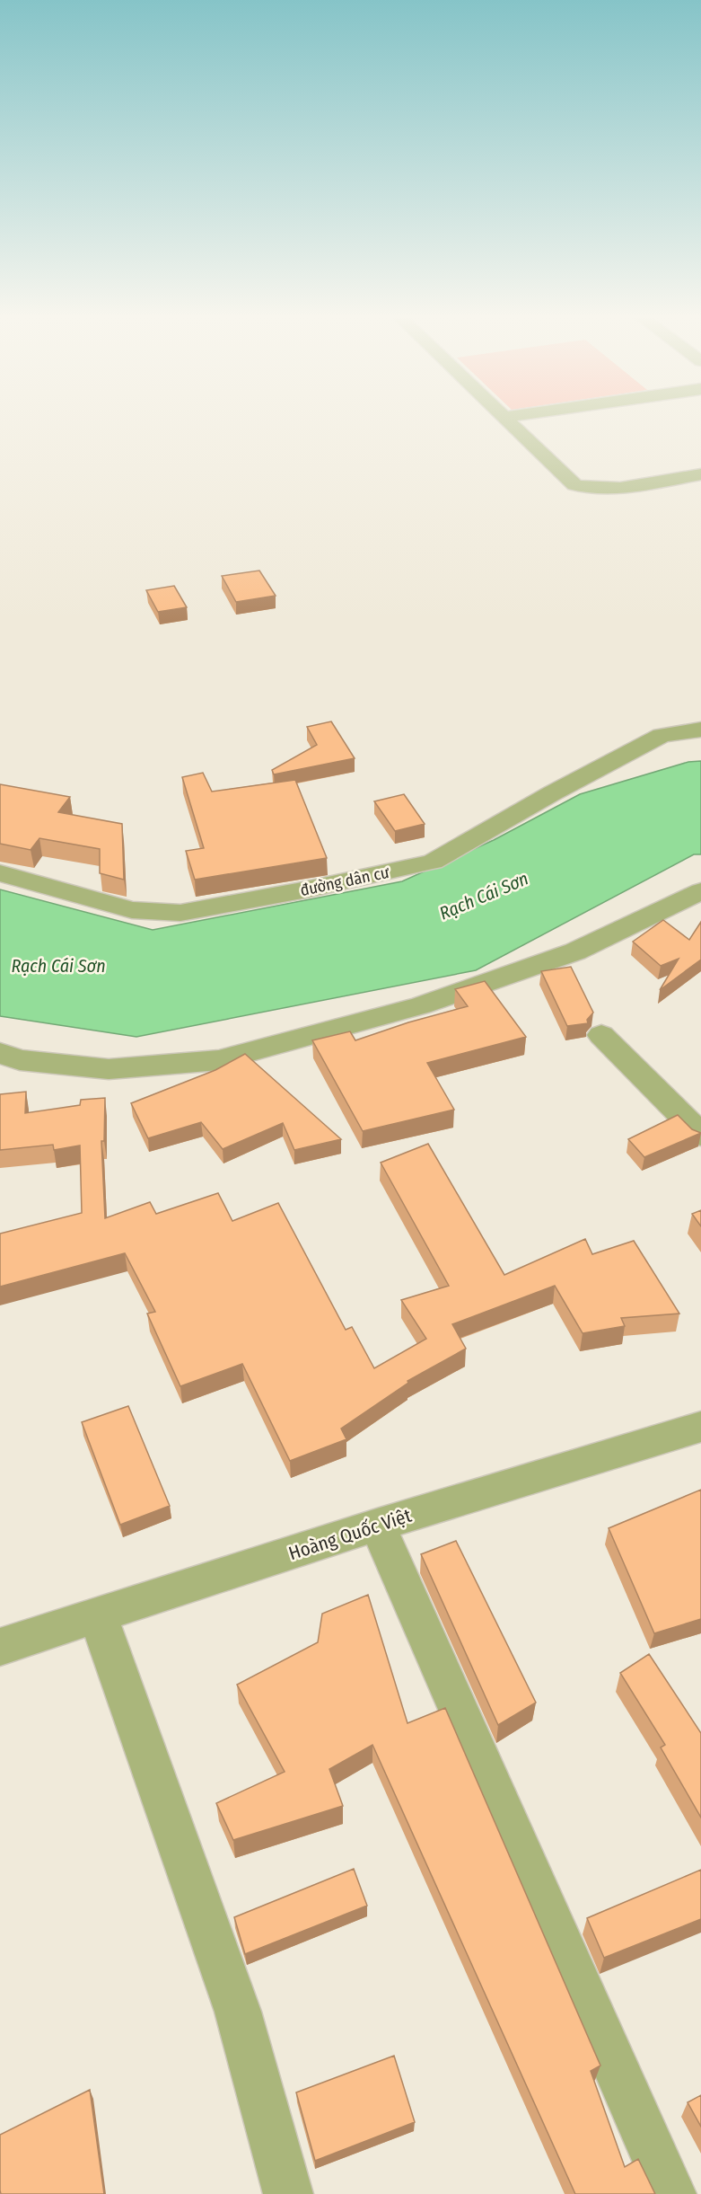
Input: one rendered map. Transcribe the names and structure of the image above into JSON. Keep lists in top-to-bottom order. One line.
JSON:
{"streets":{"street":["đường dân cư","Hoàng Quốc Việt"]},"water":["Rạch Cái Sơn"]}
